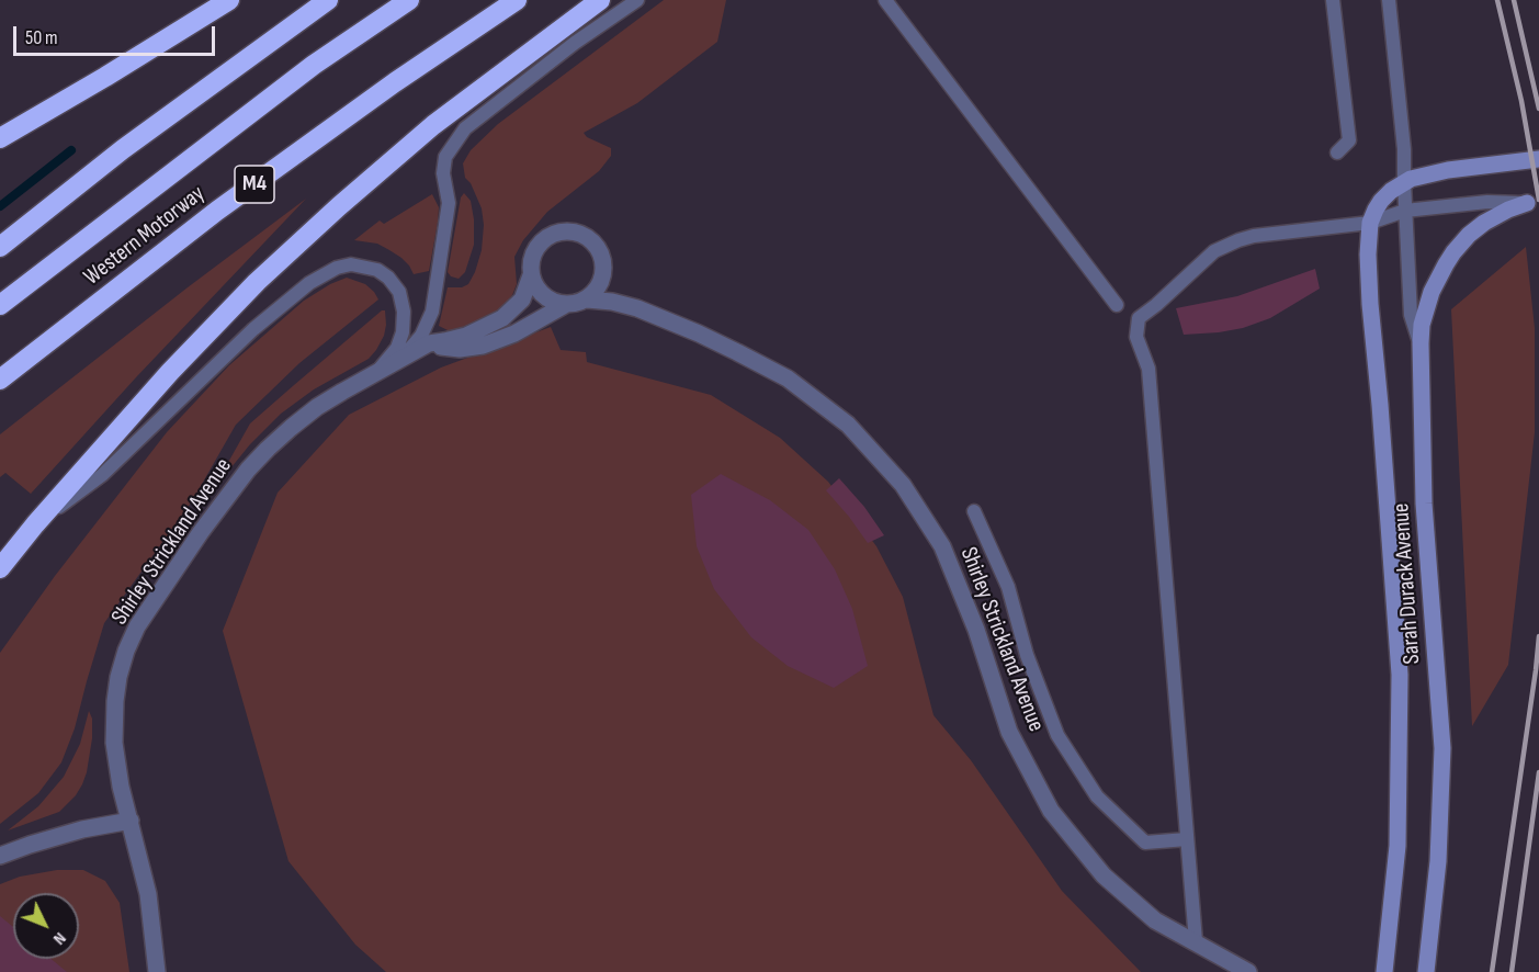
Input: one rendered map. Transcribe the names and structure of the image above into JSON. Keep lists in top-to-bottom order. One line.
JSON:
{"streets":{"highway":["M4","Western Motorway"],"street":["Shirley Strickland Avenue","Sarah Durack Avenue"]},"scale_bar":"50 m","north":"bottom right"}
